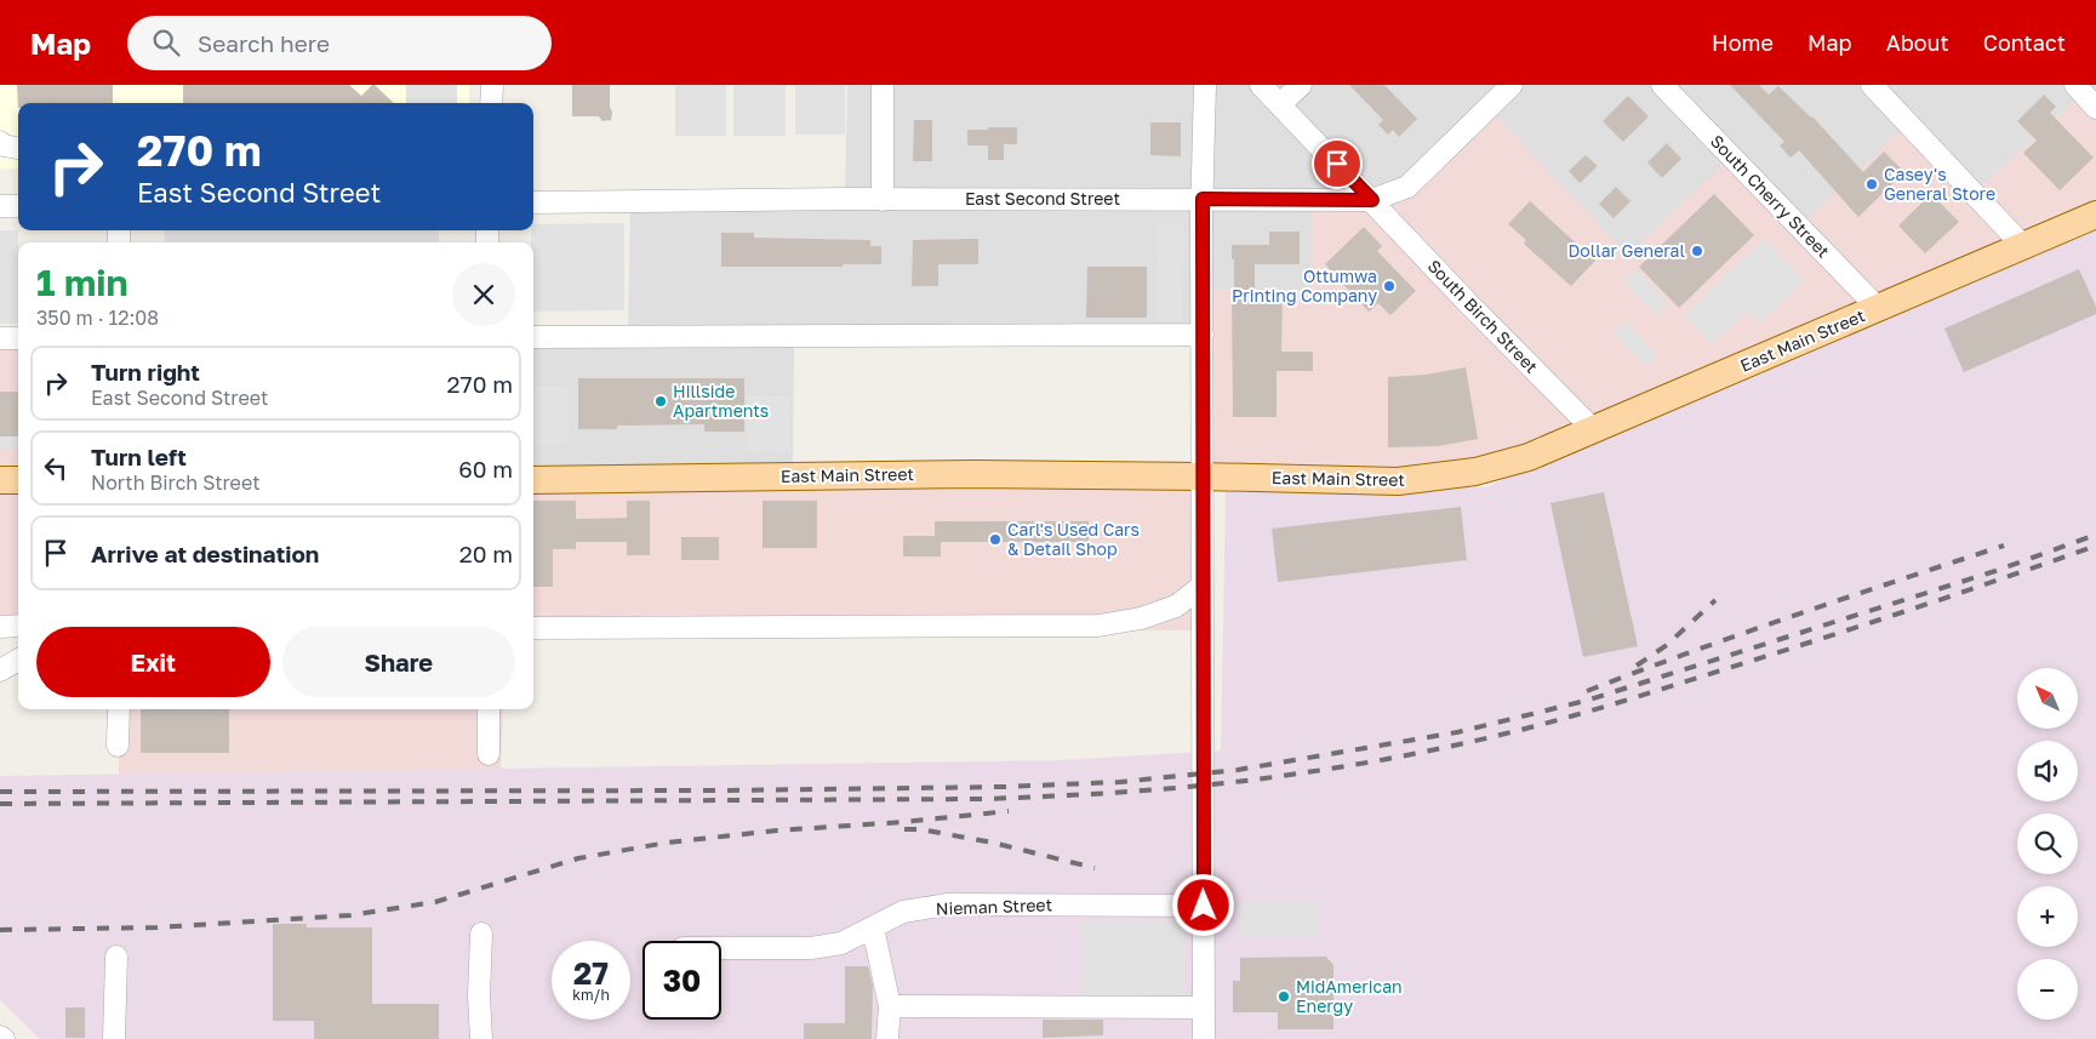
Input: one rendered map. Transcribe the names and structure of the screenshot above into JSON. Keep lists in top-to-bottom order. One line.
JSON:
{"streets":{"main road":["East Main Street"],"street":["South Cherry Street","East Second Street","South Birch Street","Nieman Street"]},"crossings":[["South Cherry Street","East Main Street"],["East Second Street","South Birch Street"],["South Birch Street","East Main Street"]],"places":["Casey's General Store","Dollar General","Ottumwa Printing Company","Hillside Apartments","Carl's Used Cars & Detail Shop","MidAmerican Energy"],"north":"top left","page":{"header":"Map","search":"Search here","nav":["Home","Map","About","Contact"],"turn":["270 m","East Second Street"],"heading":["1 min","350 m · 12:08"],"list":[{"name":"Turn right","note":"East Second Street","value":"270 m"},{"name":"Turn left","note":"North Birch Street","value":"60 m"},{"name":"Arrive at destination","value":"20 m"}],"buttons":["Exit","Share"],"map_buttons":["+","−"],"speed":"27 km/h","limit":"30"}}
